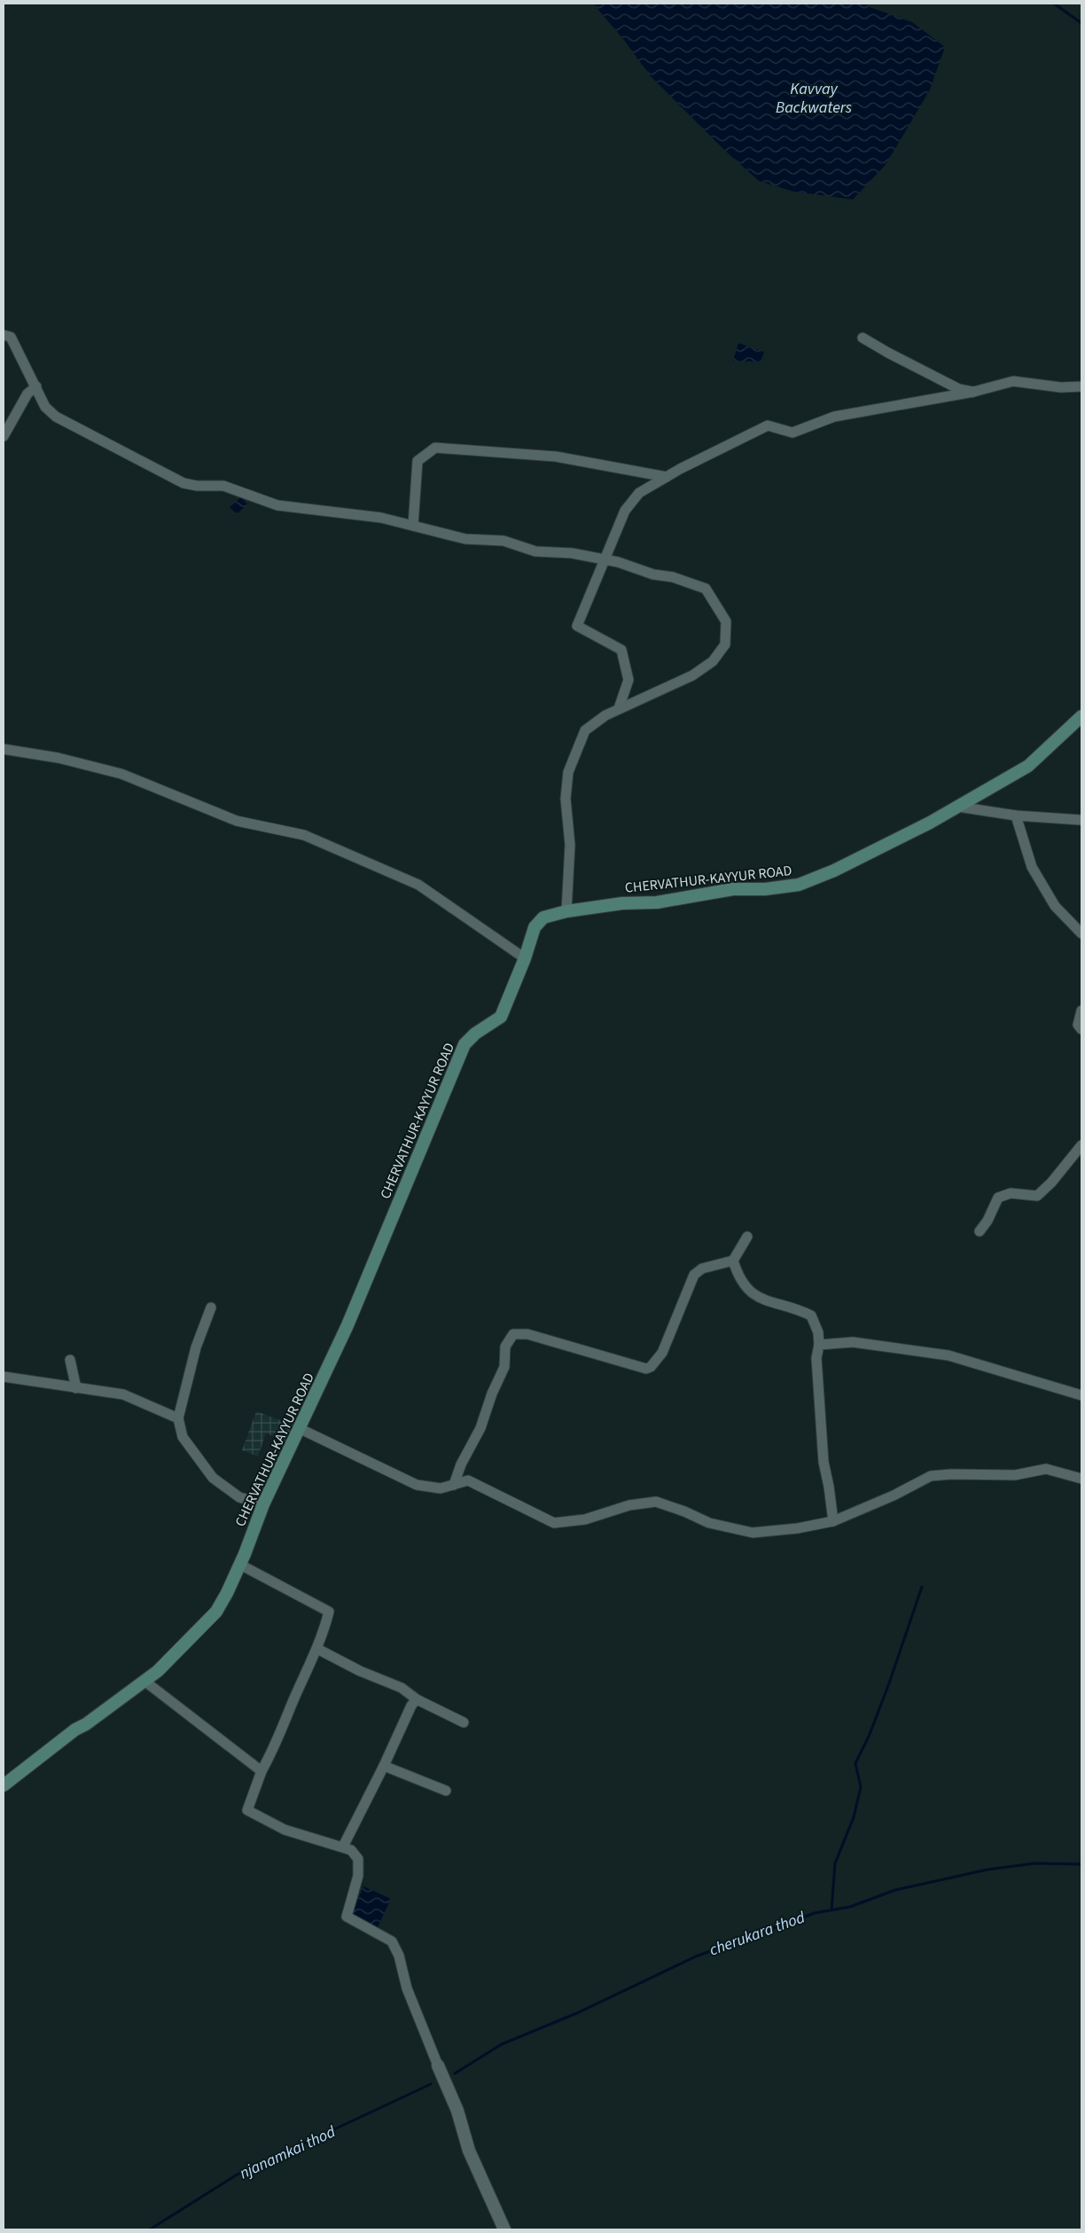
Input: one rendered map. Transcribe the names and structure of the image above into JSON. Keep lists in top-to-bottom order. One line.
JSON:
{"streets":{"main road":["CHERVATHUR-KAYYUR ROAD"]},"water":["Kavvay Backwaters","cherukara thod","njanamkai thod"]}
